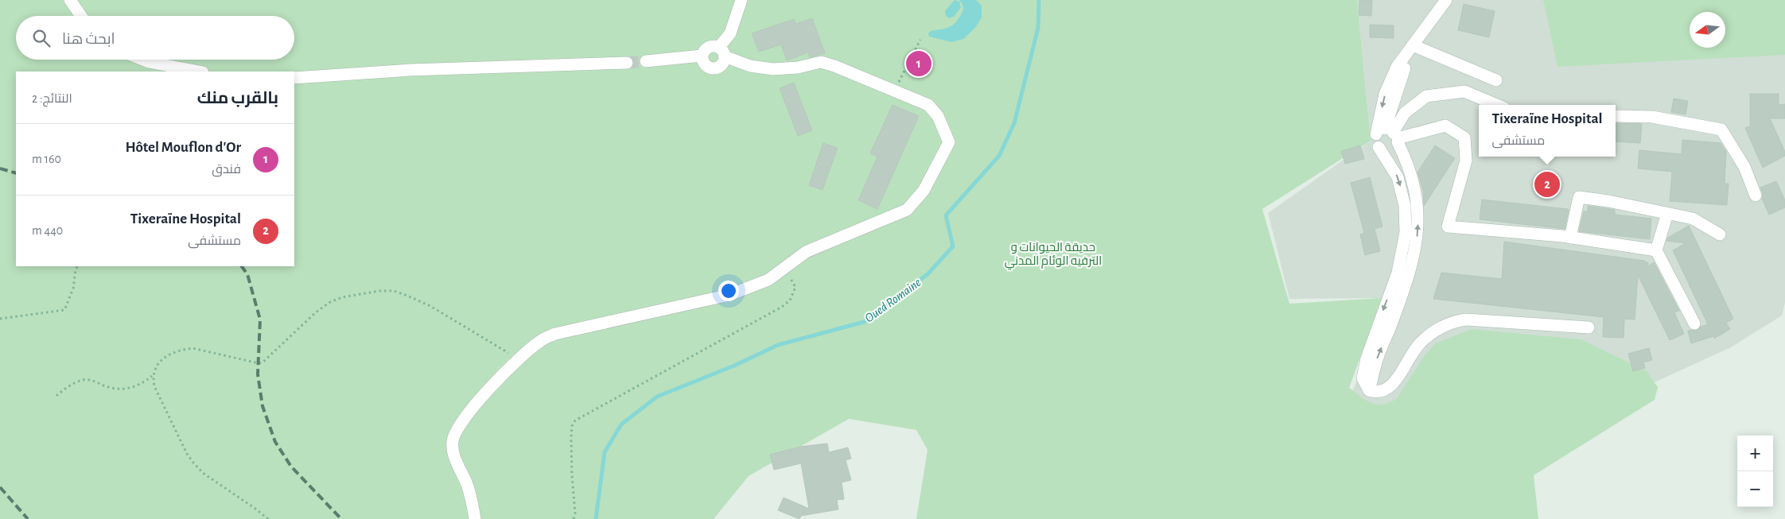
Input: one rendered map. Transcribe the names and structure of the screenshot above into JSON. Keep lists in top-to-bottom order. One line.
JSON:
{"water":["Oued Romaine"],"parks":["حديقة الحيوانات و الترفيه الوئام المدني"],"north":"left","page":{"search":"ابحث هنا","pins":["1","2"],"heading":["بالقرب منك","النتائج: 2"],"popup":["Tixeraïne Hospital","مستشفى"],"list":[{"mark":"1","name":"Hôtel Mouflon d'Or","note":"فندق","value":"160 m"},{"mark":"2","name":"Tixeraïne Hospital","note":"مستشفى","value":"440 m"}],"map_buttons":["+","−"]}}
